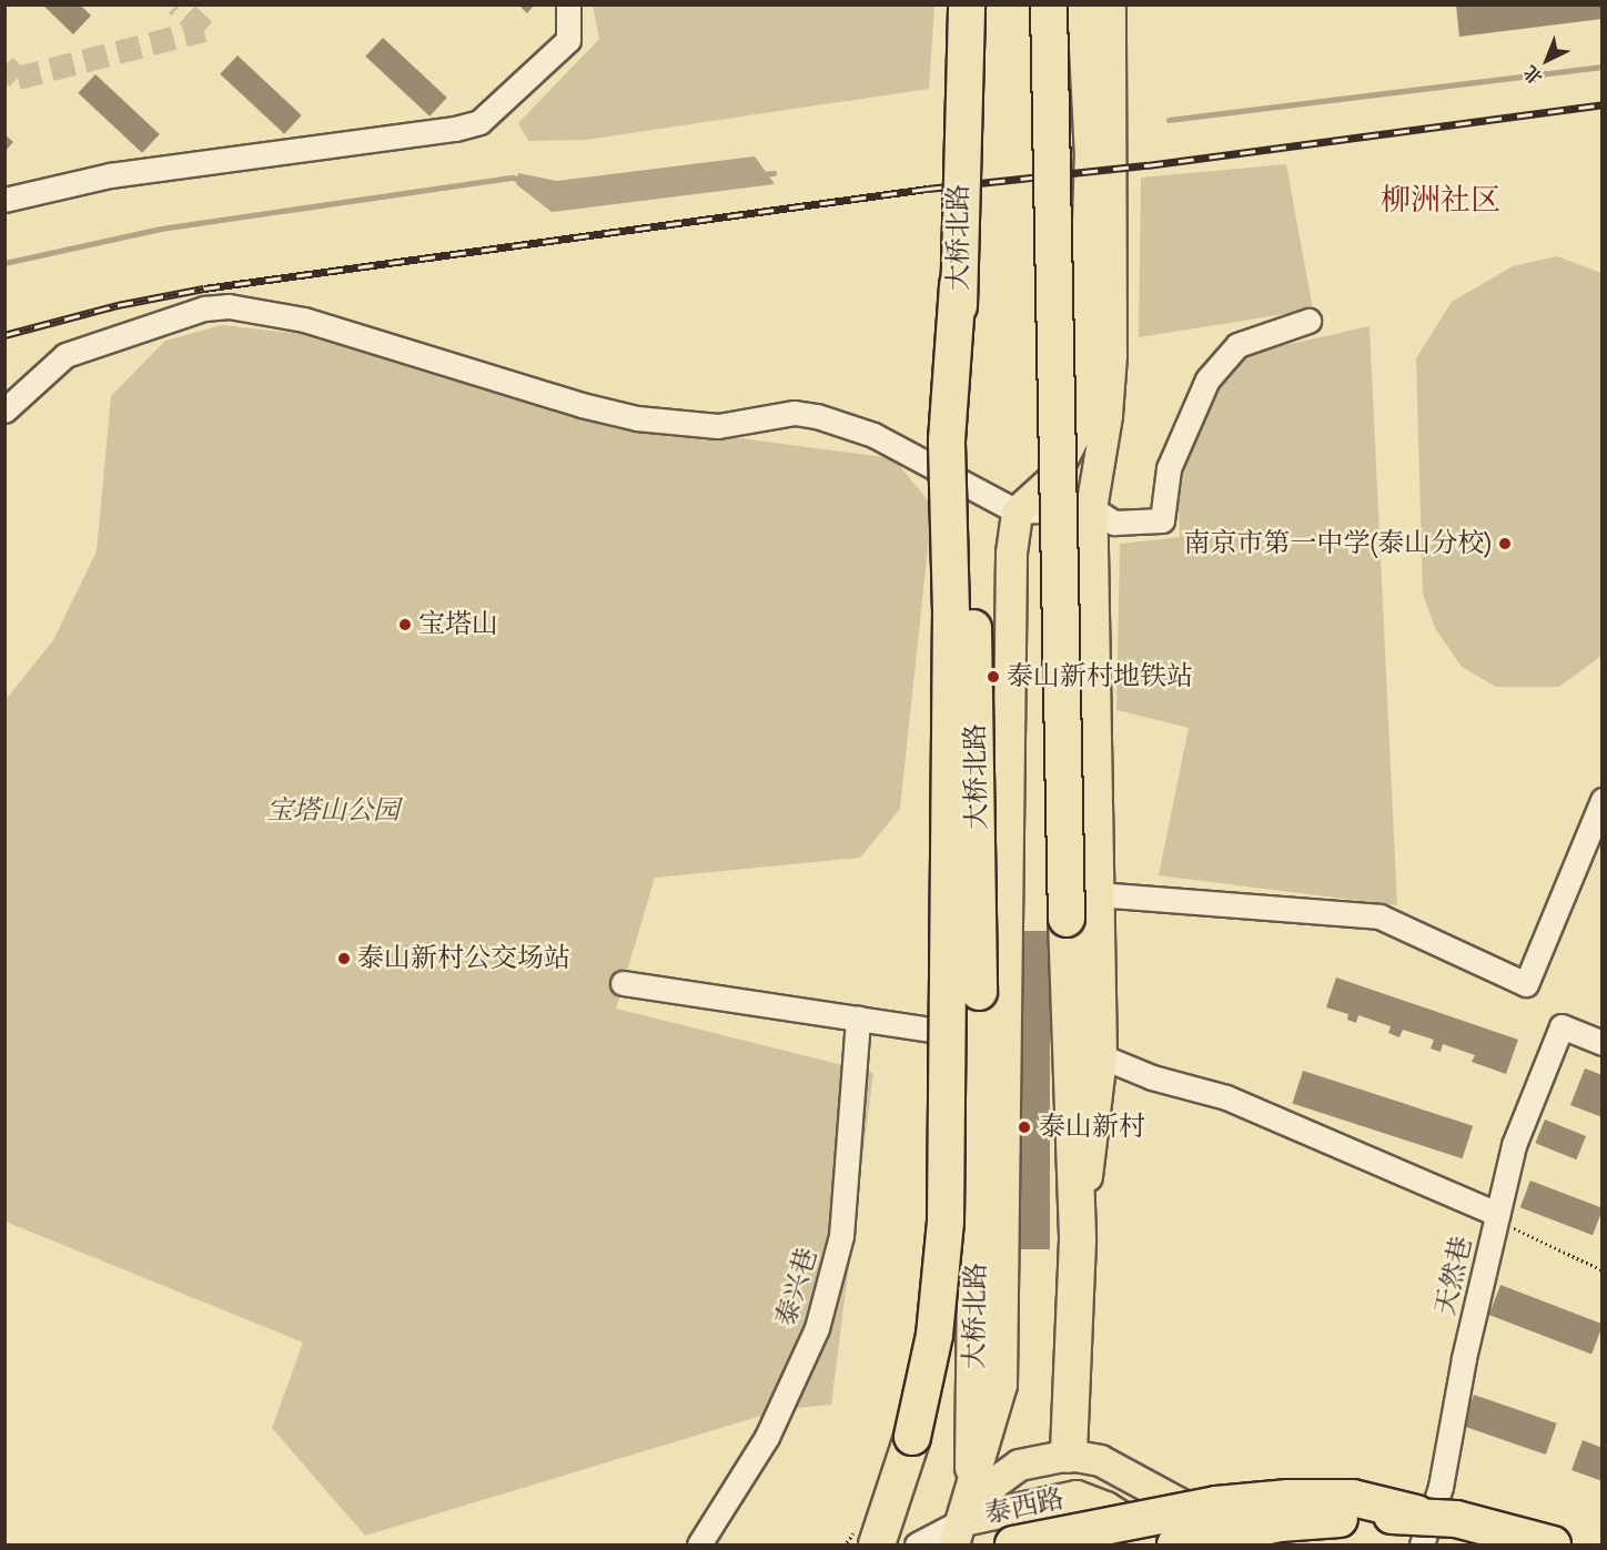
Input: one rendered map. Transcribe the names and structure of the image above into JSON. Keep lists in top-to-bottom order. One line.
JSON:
{"streets":{"highway":["大桥北路"],"main road":["泰西路"],"street":["天然巷","泰兴巷"]},"crossings":[["大桥北路","泰西路"]],"districts":["柳洲社区"],"parks":["宝塔山公园"],"places":["南京市第一中学(泰山分校)","宝塔山","泰山新村地铁站","泰山新村公交场站","泰山新村"],"north":"bottom left"}
